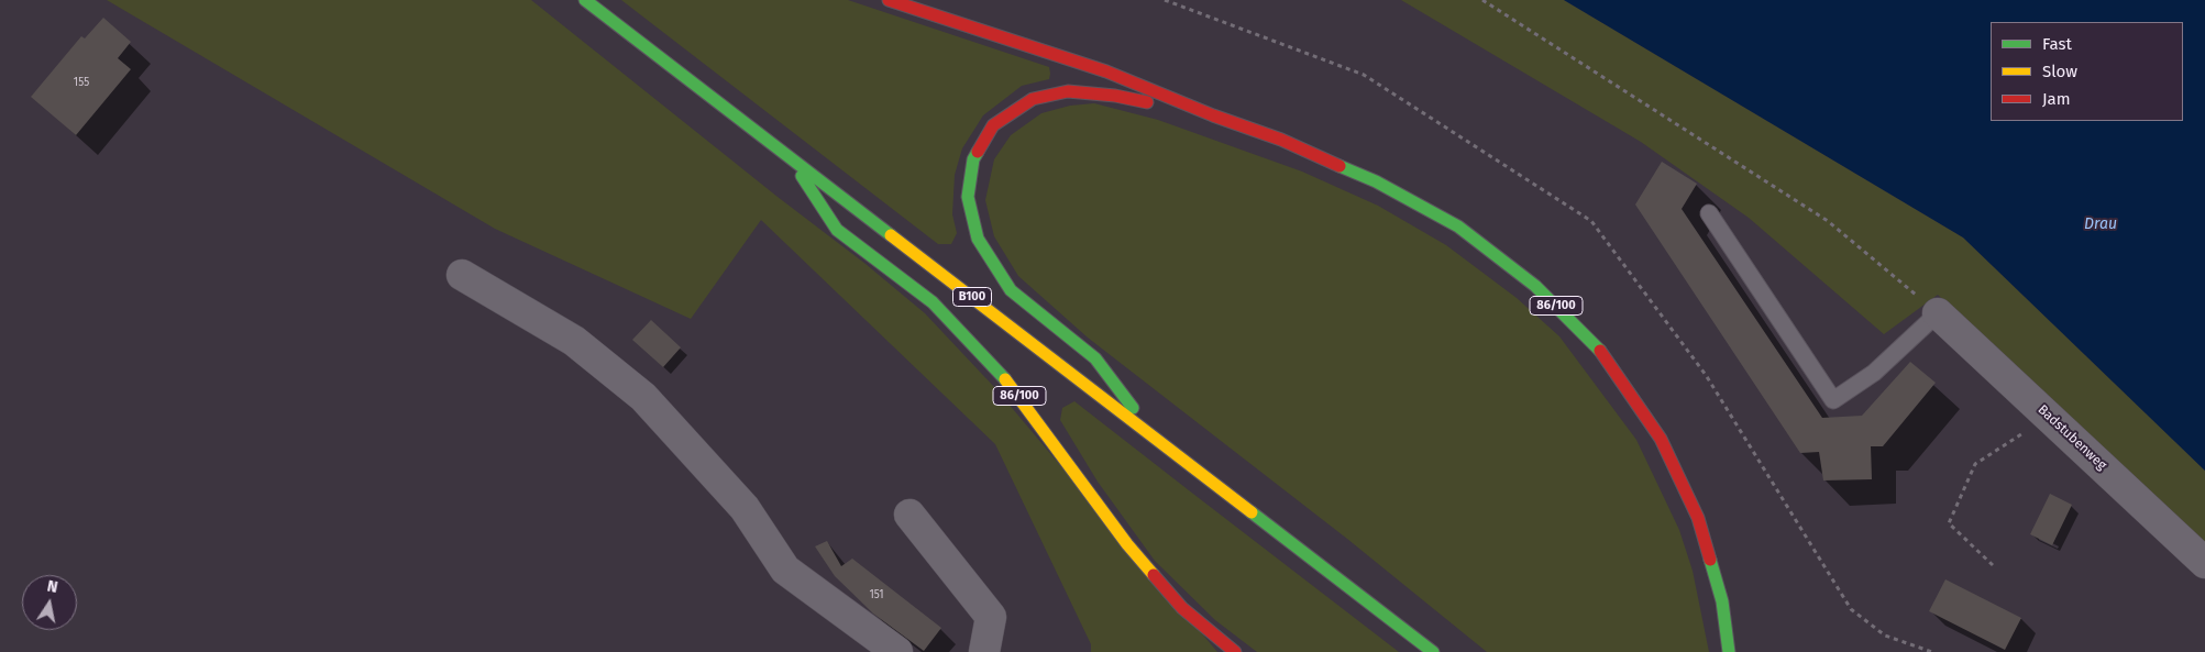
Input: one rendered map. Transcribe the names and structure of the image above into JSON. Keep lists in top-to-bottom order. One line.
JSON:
{"streets":{"main road":["B100","86/100"],"street":["Badstubenweg"]},"crossings":[["B100","86/100"]],"water":["Drau"],"house_numbers":["155","151"],"legend":["Fast","Slow","Jam"],"north":"top"}
